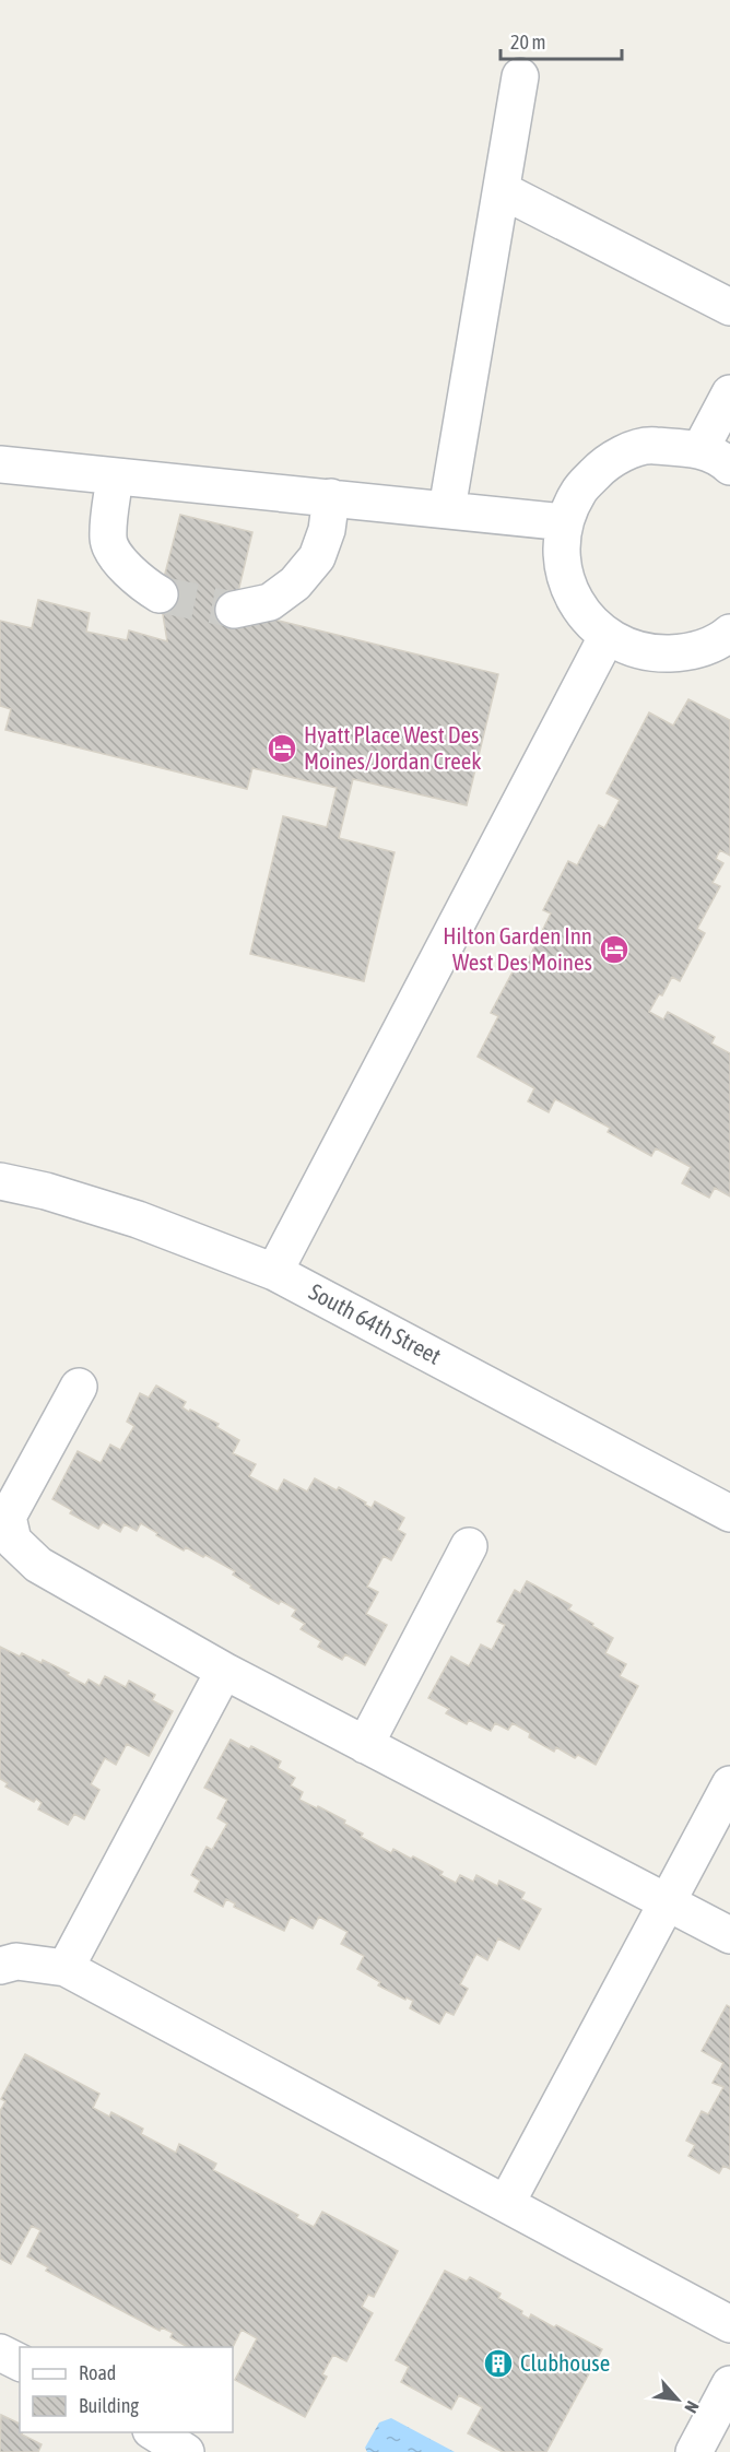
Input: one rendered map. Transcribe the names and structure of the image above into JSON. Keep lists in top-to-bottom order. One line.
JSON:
{"streets":{"street":["South 64th Street"]},"places":{"hotel":["Hyatt Place West Des Moines/Jordan Creek","Hilton Garden Inn West Des Moines"],"building":["Clubhouse"]},"legend":["Road","Building"],"scale_bar":"20 m","north":"bottom right"}
